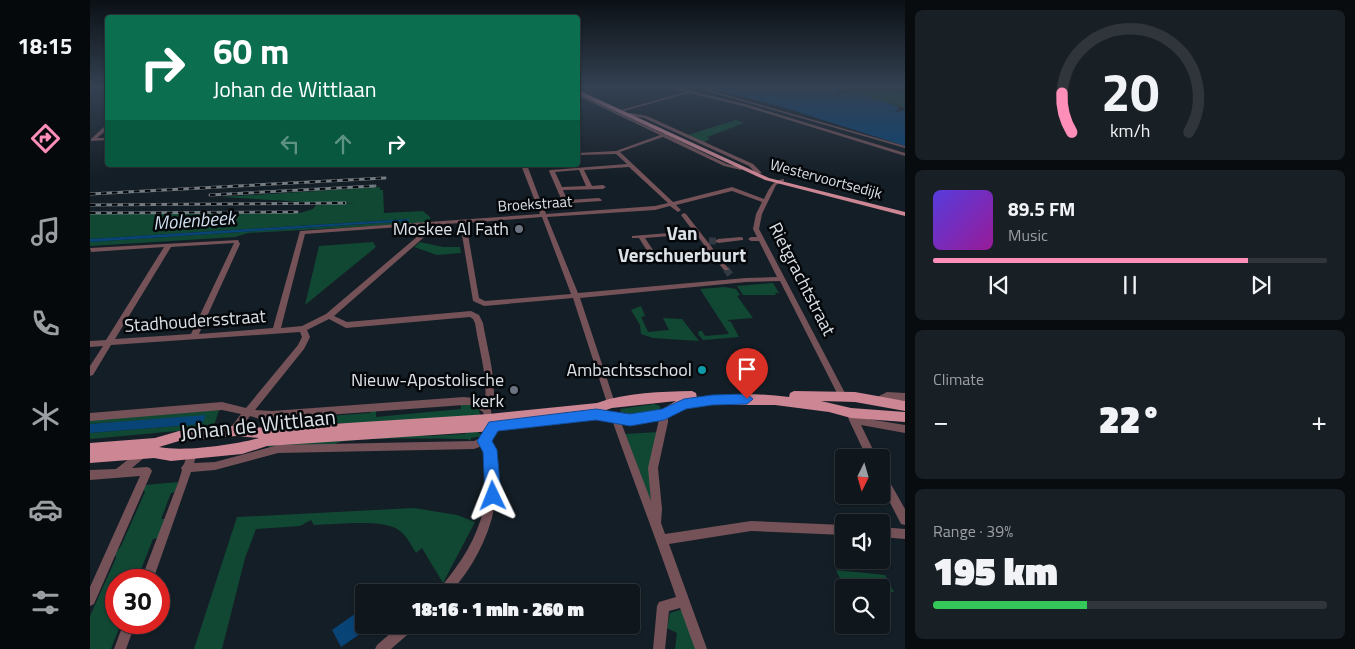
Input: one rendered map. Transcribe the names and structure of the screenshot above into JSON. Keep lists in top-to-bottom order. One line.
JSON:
{"streets":{"main road":["Westervoortsedijk","Johan de Wittlaan"],"street":["Broekstraat","Rietgrachtstraat","Stadhoudersstraat"]},"crossings":[["Westervoortsedijk","Rietgrachtstraat"],["Broekstraat","Rietgrachtstraat"],["Broekstraat","Stadhoudersstraat"],["Rietgrachtstraat","Johan de Wittlaan"]],"districts":["Van Verschuerbuurt"],"water":["Molenbeek"],"places":["Moskee Al Fath","Ambachtsschool","Nieuw-Apostolische kerk"],"north":"bottom","page":{"tabs":"18:15","turn":["60 m","Johan de Wittlaan"],"song":["89.5 FM","Music"],"tile":["Climate",["Range · 39%","195 km"]],"heat":["−","22°","+"],"limit":"30","trip":"18:16 · 1 min · 260 m","gauge":["20","km/h"]}}
